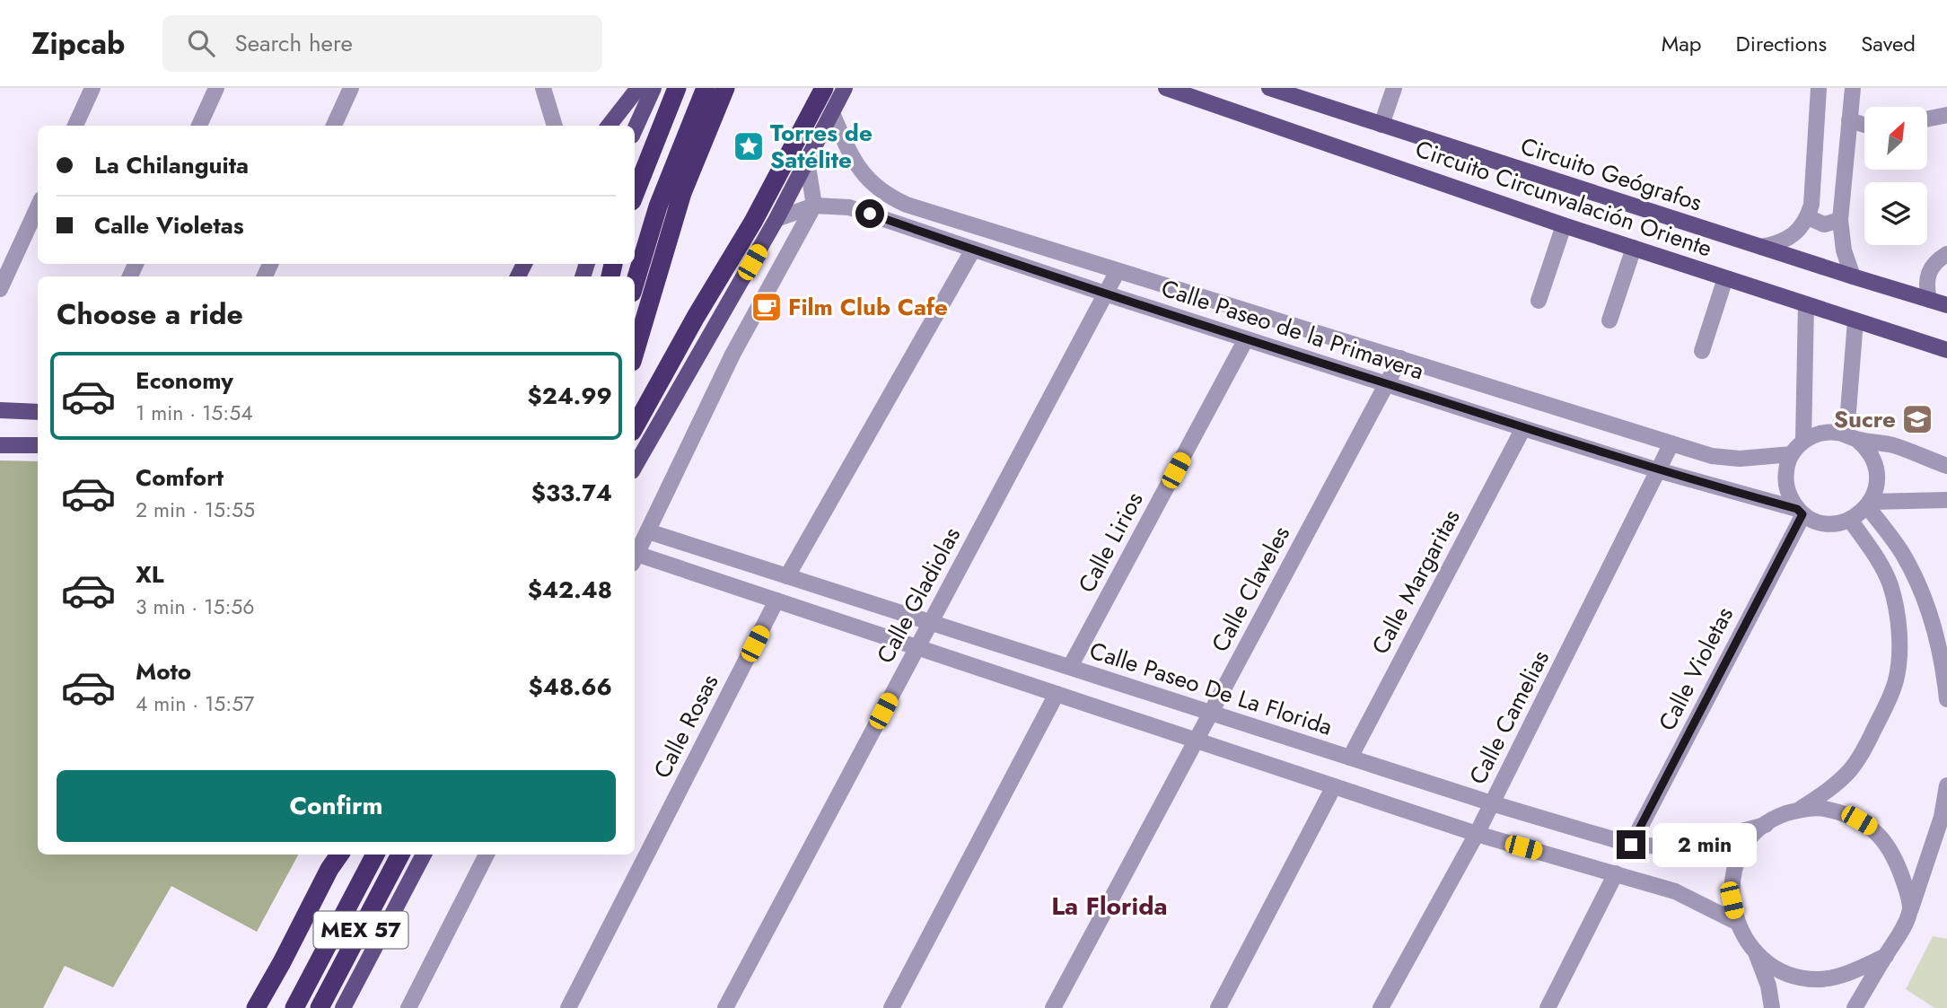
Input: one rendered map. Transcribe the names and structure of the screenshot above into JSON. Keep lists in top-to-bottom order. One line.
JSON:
{"streets":{"highway":["MEX 57"],"main road":["Circuito Geógrafos","Circuito Circunvalación Oriente"],"street":["Calle Paseo de la Primavera","Calle Lirios","Calle Margaritas","Calle Claveles","Calle Gladiolas","Calle Violetas","Calle Paseo De La Florida","Calle Camelias","Calle Rosas"]},"crossings":[["Calle Paseo de la Primavera","Calle Lirios"],["Calle Paseo de la Primavera","Calle Margaritas"],["Calle Paseo de la Primavera","Calle Claveles"],["Calle Paseo de la Primavera","Calle Gladiolas"],["Calle Paseo de la Primavera","Calle Violetas"],["Calle Paseo de la Primavera","Calle Camelias"],["Calle Lirios","Calle Paseo De La Florida"],["Calle Margaritas","Calle Paseo De La Florida"],["Calle Claveles","Calle Paseo De La Florida"],["Calle Gladiolas","Calle Paseo De La Florida"],["Calle Violetas","Calle Paseo De La Florida"],["Calle Paseo De La Florida","Calle Camelias"]],"districts":["La Florida"],"places":{"place":["Torres de Satélite"],"cafe":["Film Club Cafe"],"school or university":["Sucre"]},"north":"top right","page":{"header":"Zipcab","search":"Search here","nav":["Map","Directions","Saved"],"banner":["La Chilanguita","Calle Violetas"],"heading":"Choose a ride","list":[{"name":"Economy","note":"1 min · 15:54","value":"$24.99"},{"name":"Comfort","note":"2 min · 15:55","value":"$33.74"},{"name":"XL","note":"3 min · 15:56","value":"$42.48"},{"name":"Moto","note":"4 min · 15:57","value":"$48.66"}],"buttons":"Confirm","bubble":"2 min"}}
